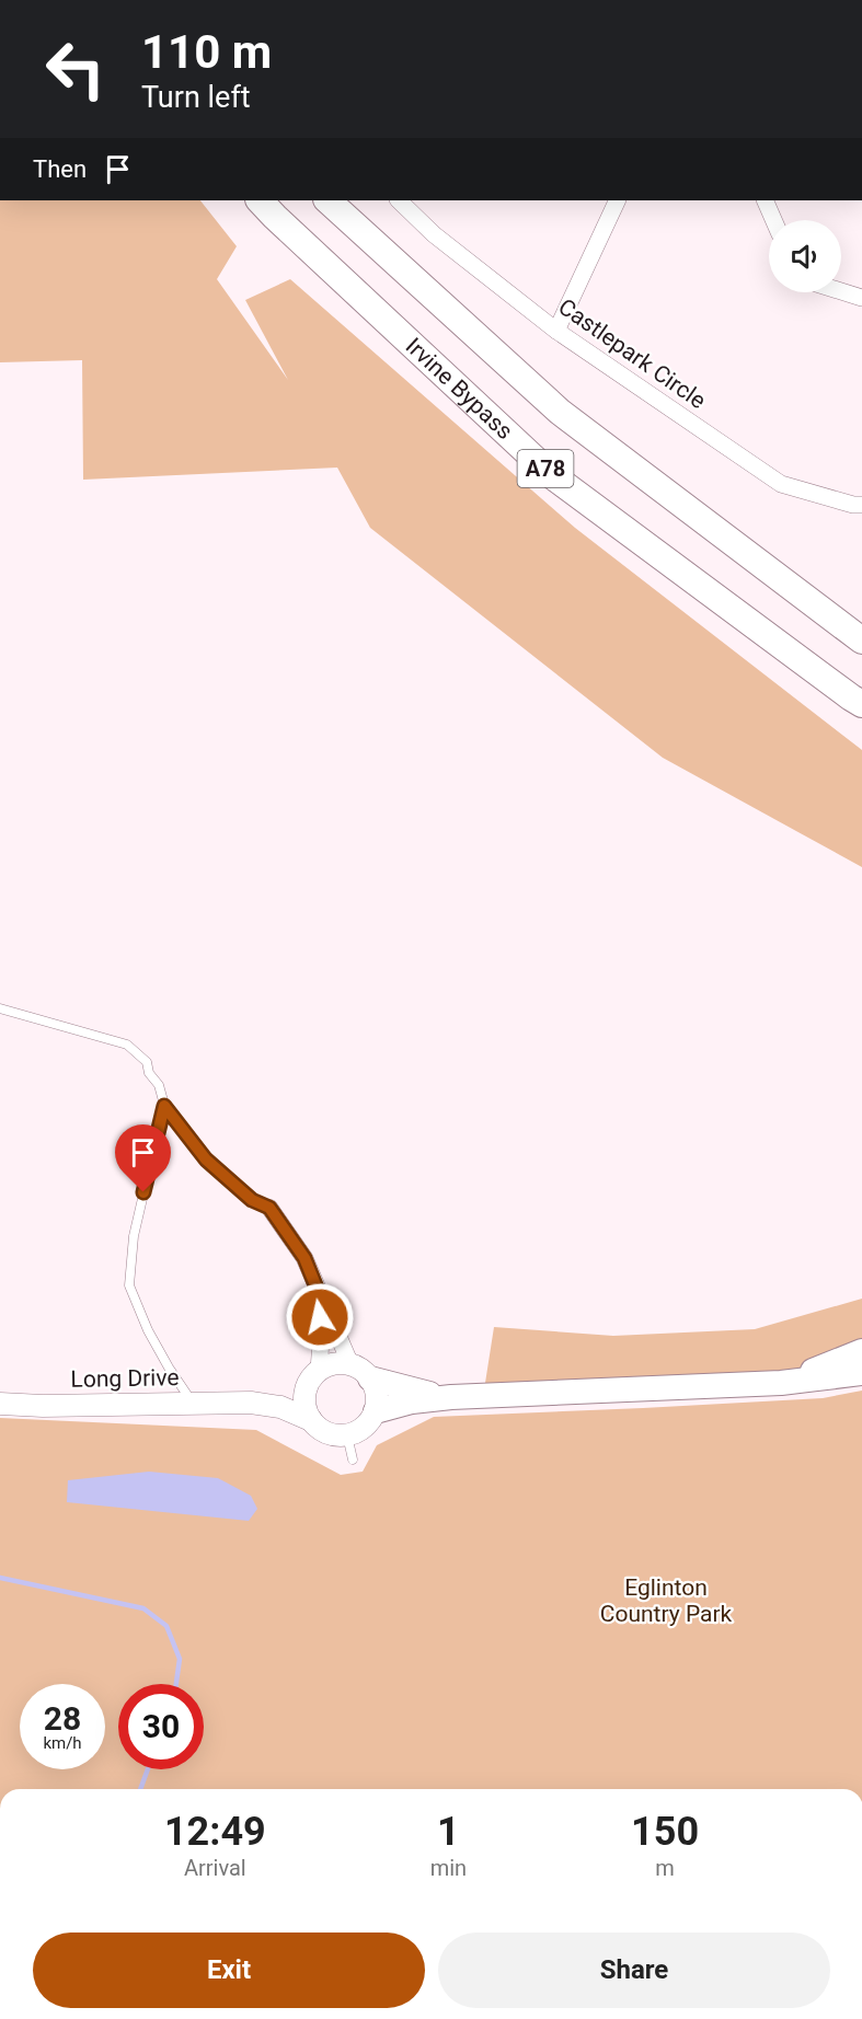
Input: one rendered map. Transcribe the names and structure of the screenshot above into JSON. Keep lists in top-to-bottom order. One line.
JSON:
{"streets":{"highway":["Irvine Bypass","A78"],"main road":["Long Drive"],"street":["Castlepark Circle"]},"parks":["Eglinton Country Park"],"page":{"turn":["110 m","Turn left"],"then":"Then","speed":"28 km/h","limit":"30","eta":["12:49","Arrival","1","min","150","m"],"buttons":["Exit","Share"]}}
